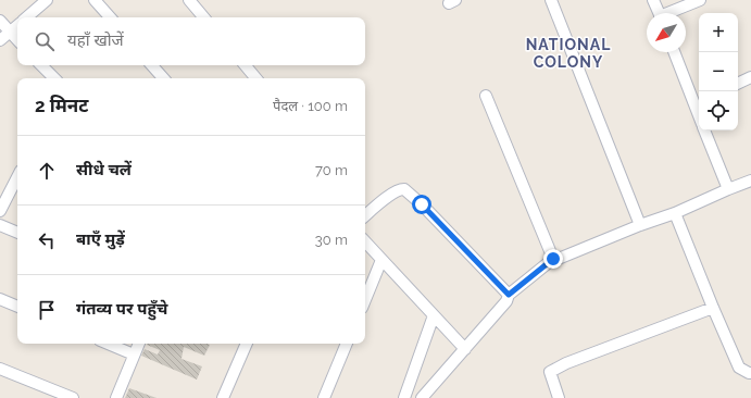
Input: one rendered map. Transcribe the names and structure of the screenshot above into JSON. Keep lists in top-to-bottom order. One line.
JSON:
{"districts":["NATIONAL COLONY"],"north":"bottom left","page":{"map_buttons":["+","−"],"search":"यहाँ खोजें","heading":["2 मिनट","पैदल · 100 m"],"list":[["सीधे चलें","70 m"],["बाएँ मुड़ें","30 m"],"गंतव्य पर पहुँचे"]}}
